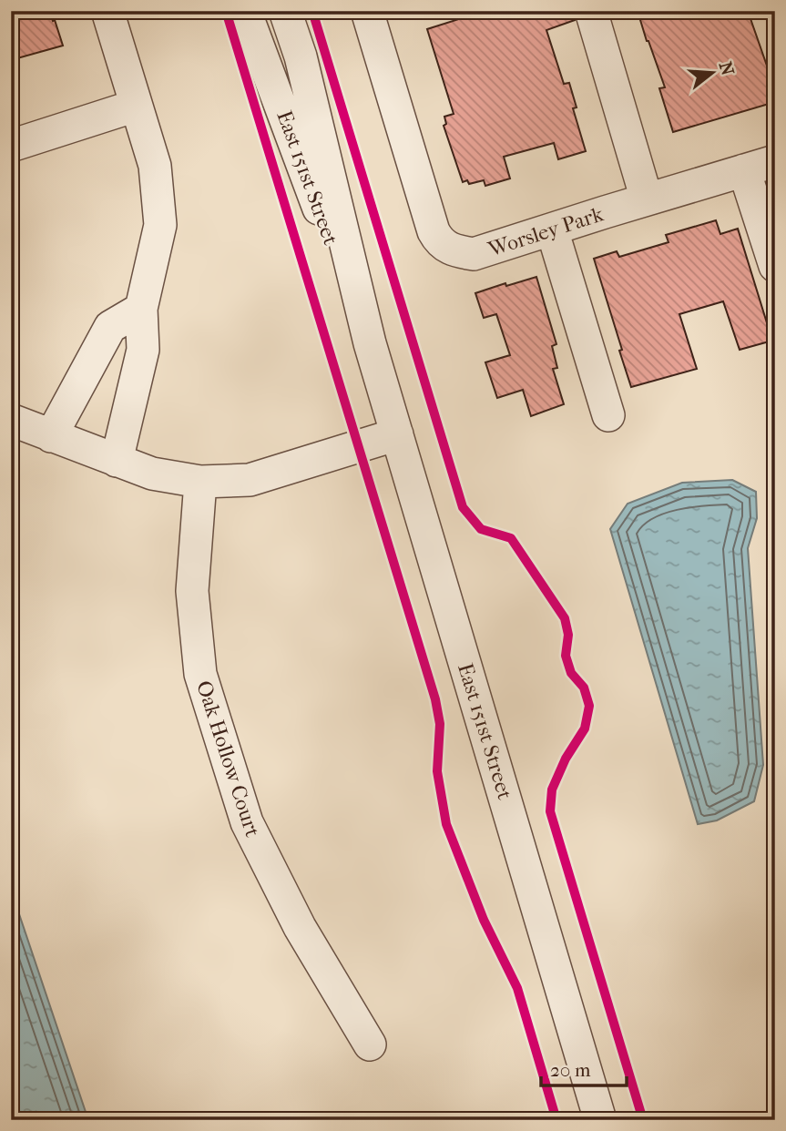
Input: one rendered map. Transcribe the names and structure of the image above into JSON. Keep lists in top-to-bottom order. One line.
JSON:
{"streets":{"street":["East 151st Street","Worsley Park","Oak Hollow Court"]},"scale_bar":"20 m","north":"right"}
